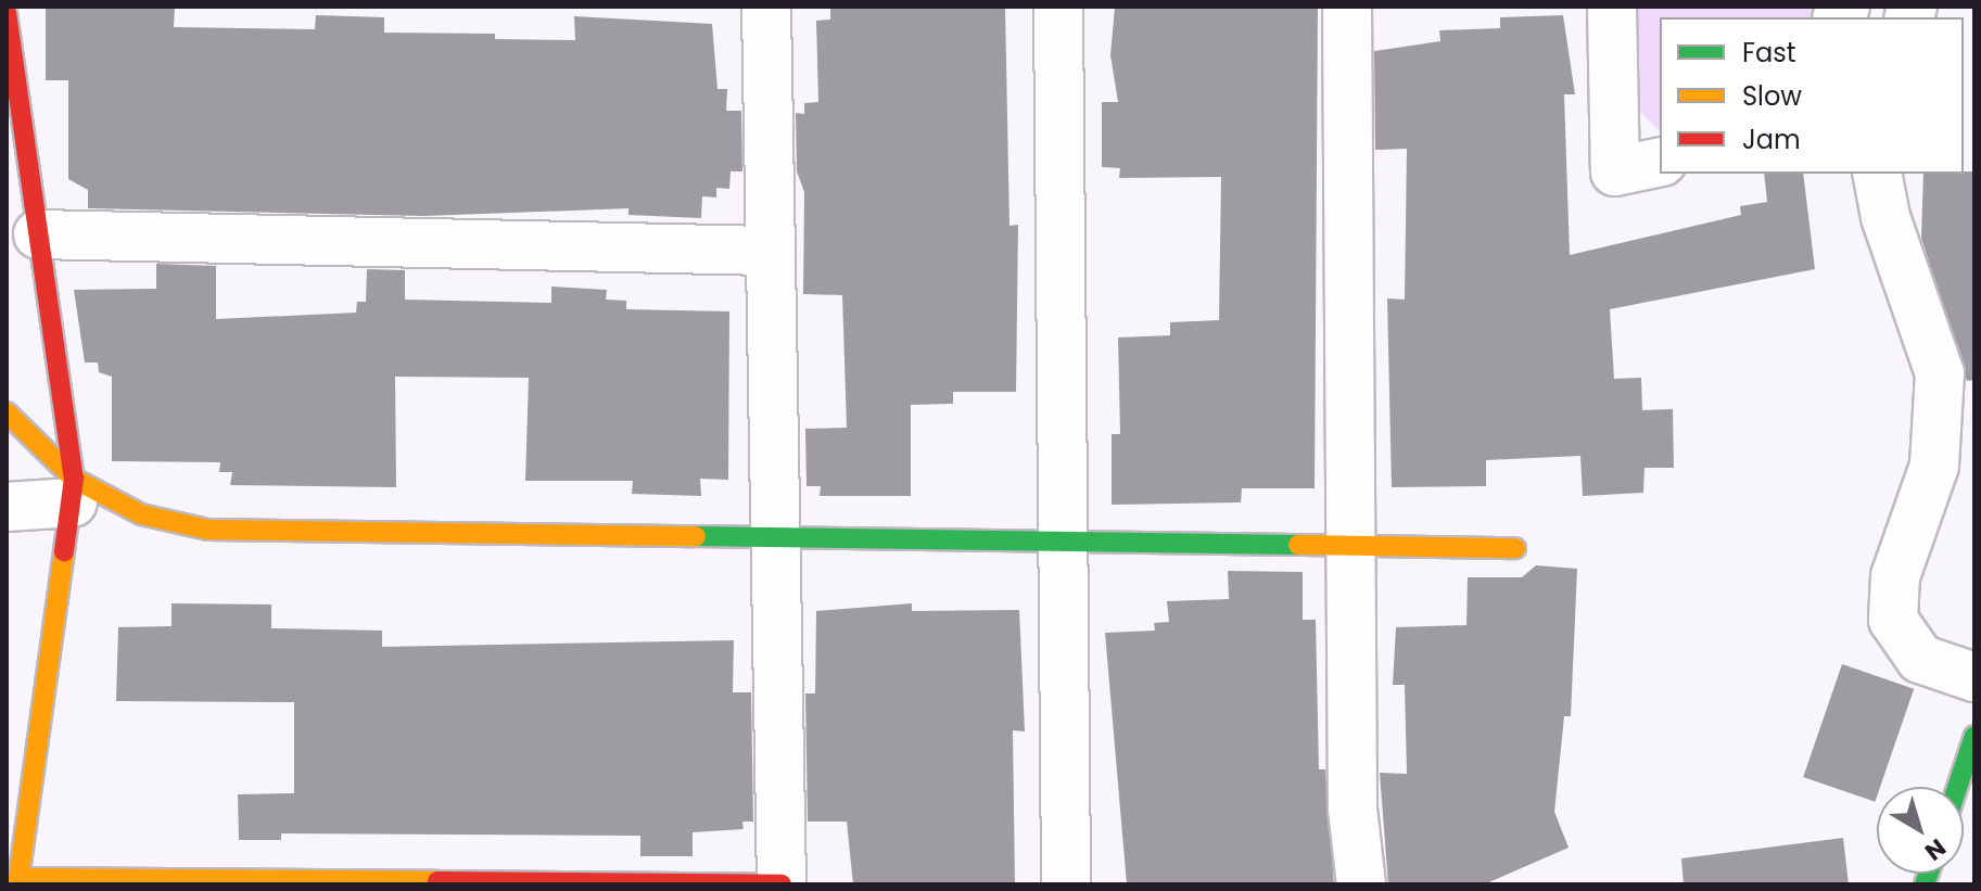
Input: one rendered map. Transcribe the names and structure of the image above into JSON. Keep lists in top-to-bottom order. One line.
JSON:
{"legend":["Fast","Slow","Jam"],"north":"bottom right"}
